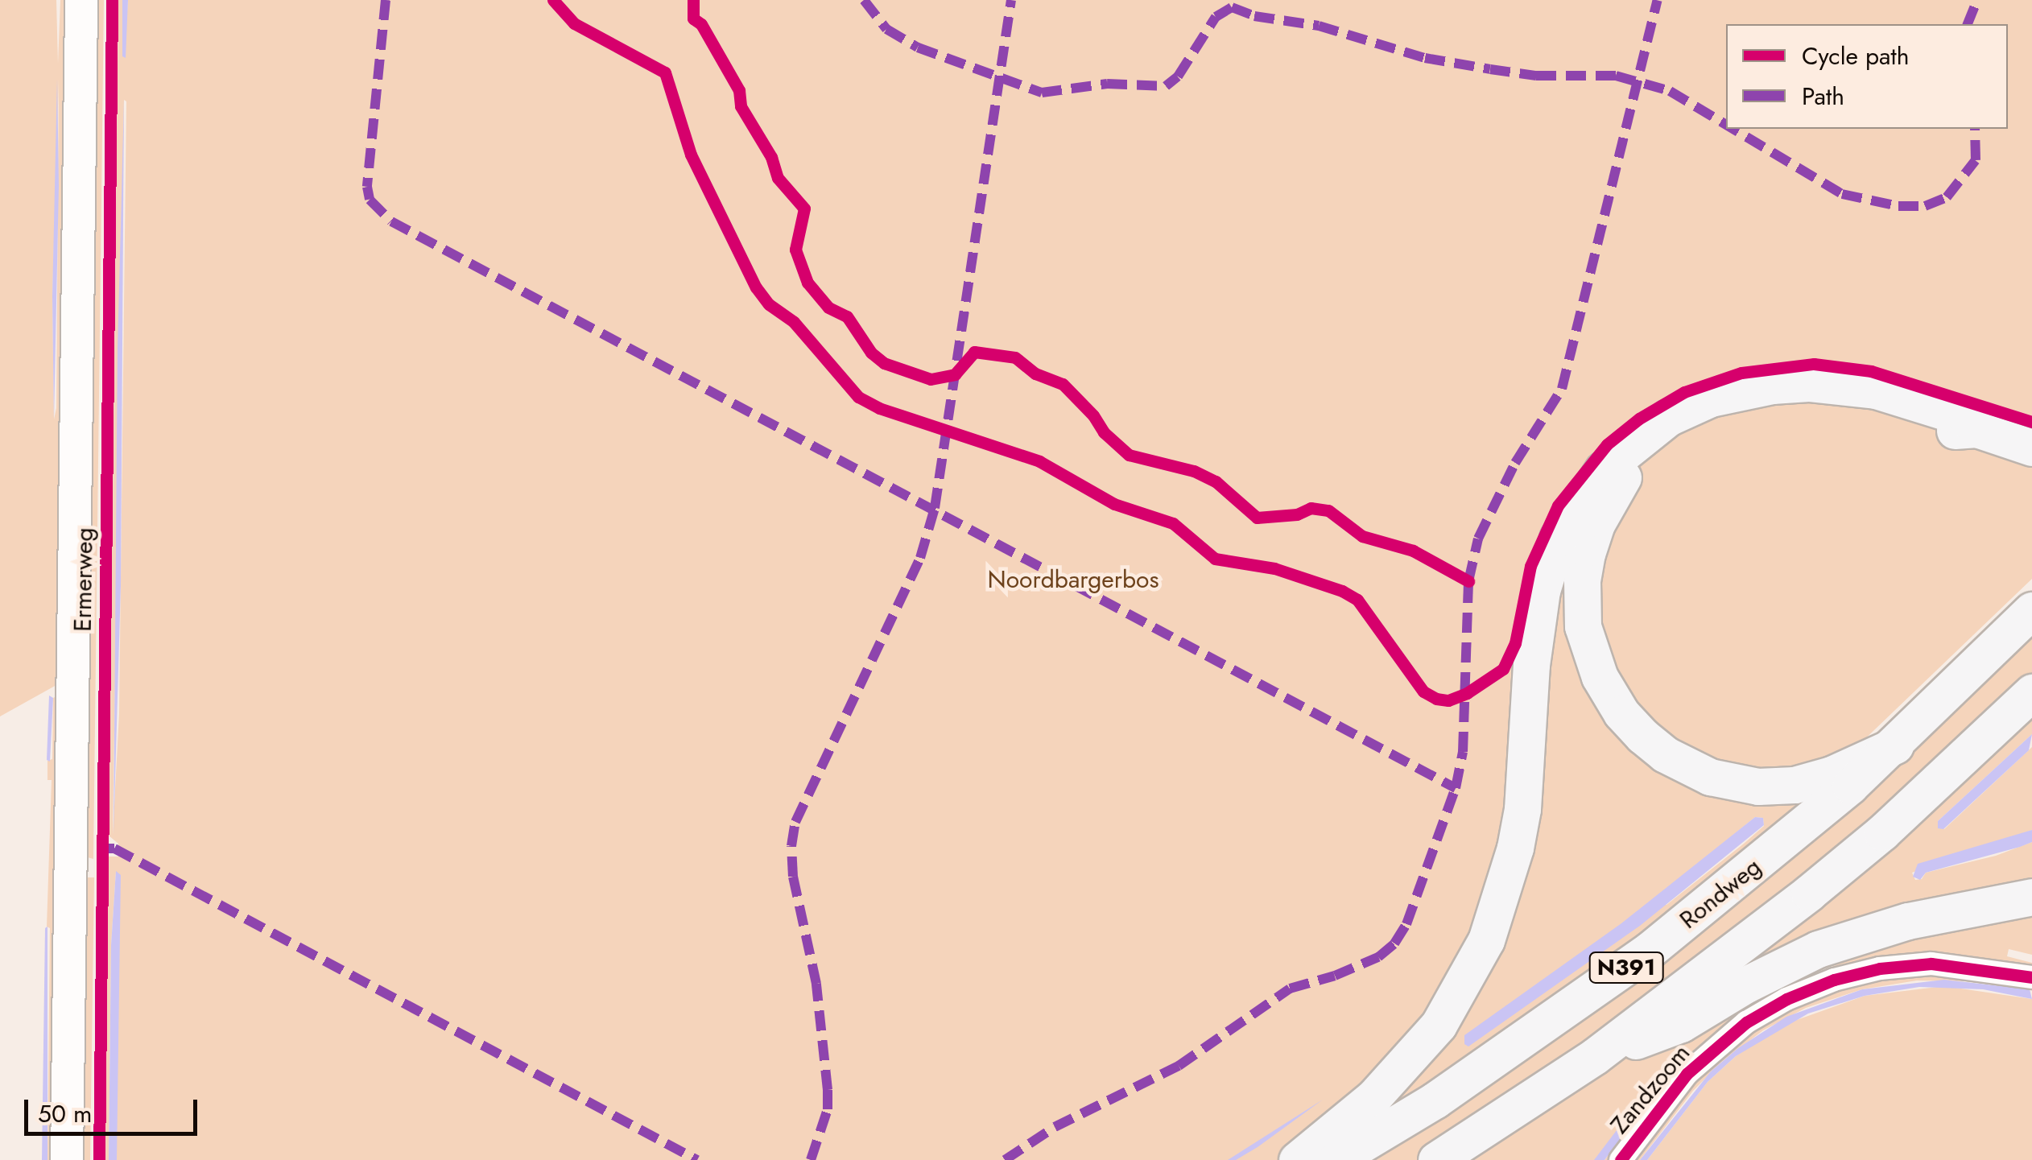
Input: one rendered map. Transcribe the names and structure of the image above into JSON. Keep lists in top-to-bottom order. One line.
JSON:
{"streets":{"main road":["Rondweg","N391"],"street":["Ermerweg","Zandzoom"]},"crossings":[["Rondweg","N391"]],"parks":["Noordbargerbos"],"legend":["Cycle path","Path"],"scale_bar":"50 m"}
